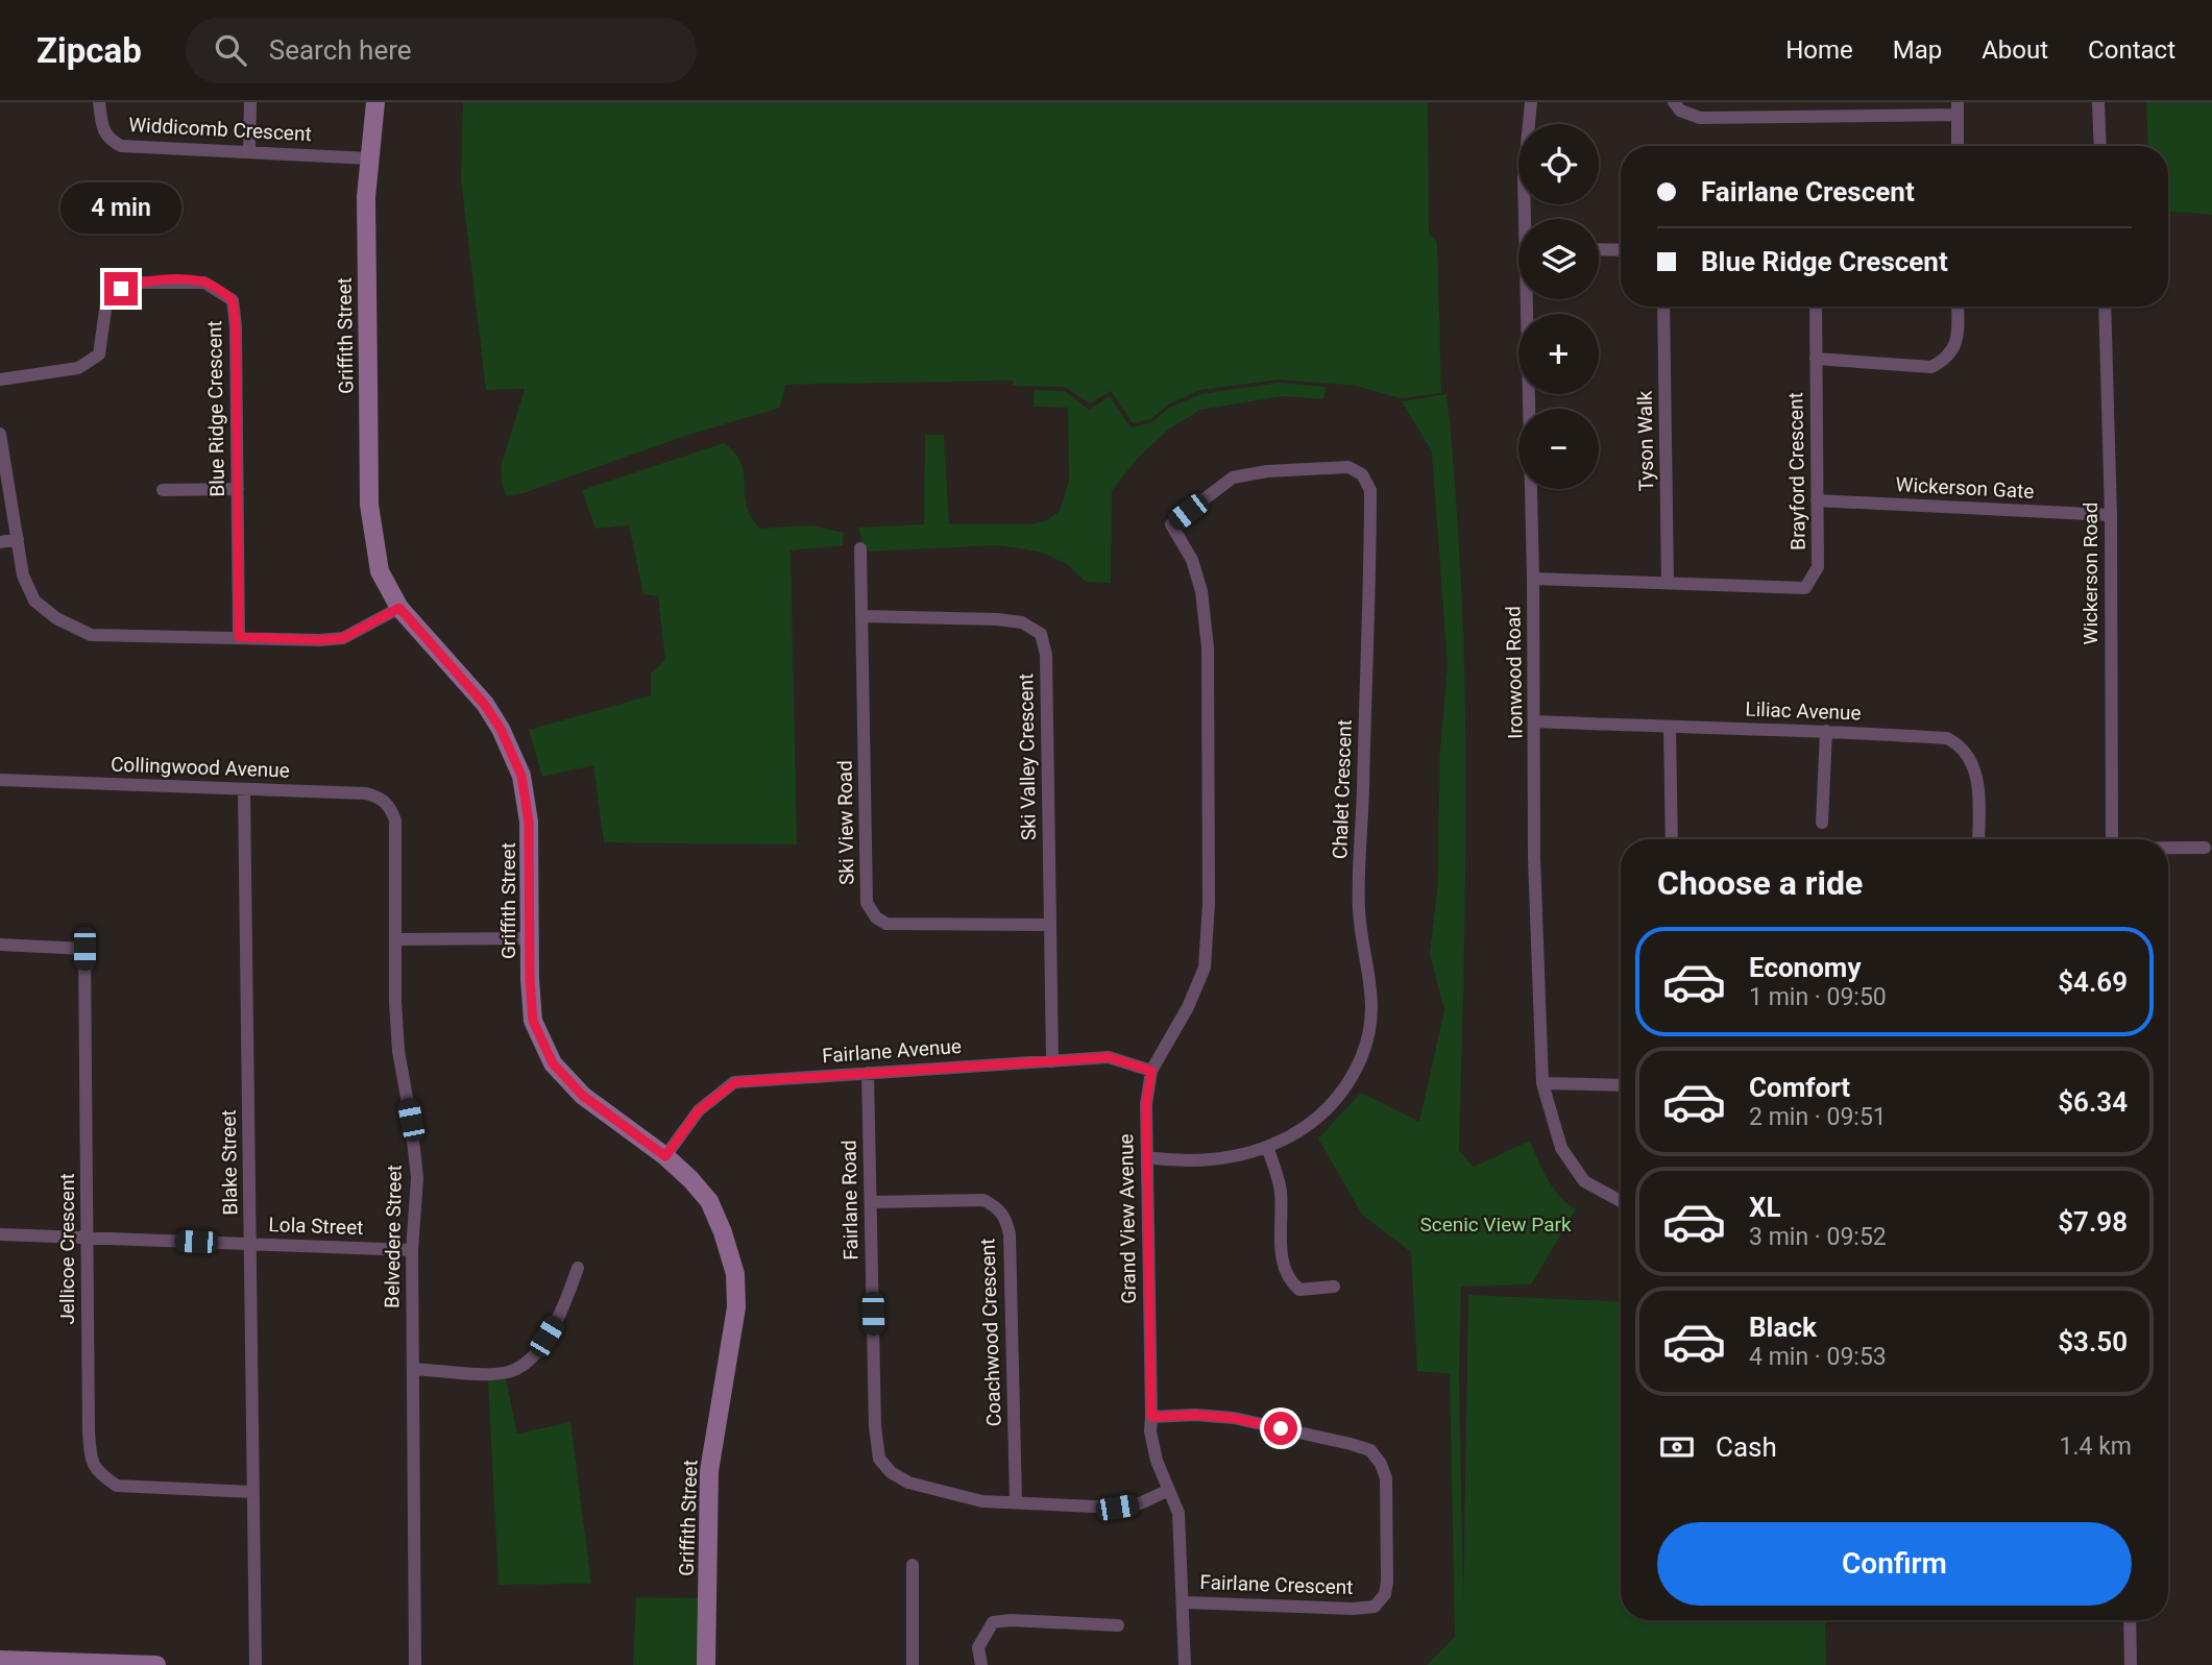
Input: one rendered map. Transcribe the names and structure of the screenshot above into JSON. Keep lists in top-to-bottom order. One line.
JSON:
{"streets":{"street":["Widdicomb Crescent","Griffith Street","Blue Ridge Crescent","Tyson Walk","Brayford Crescent","Wickerson Gate","Wickerson Road","Ironwood Road","Liliac Avenue","Ski Valley Crescent","Collingwood Avenue","Chalet Crescent","Ski View Road","Fairlane Avenue","Blake Street","Fairlane Road","Grand View Avenue","Lola Street","Belvedere Street","Jellicoe Crescent","Coachwood Crescent","Fairlane Crescent"]},"crossings":[["Widdicomb Crescent","Griffith Street"],["Griffith Street","Fairlane Avenue"],["Tyson Walk","Brayford Crescent"],["Brayford Crescent","Wickerson Gate"],["Brayford Crescent","Ironwood Road"],["Wickerson Gate","Wickerson Road"],["Ironwood Road","Liliac Avenue"],["Ski Valley Crescent","Ski View Road"],["Ski Valley Crescent","Fairlane Avenue"],["Collingwood Avenue","Blake Street"],["Collingwood Avenue","Belvedere Street"],["Chalet Crescent","Grand View Avenue"],["Fairlane Avenue","Fairlane Road"],["Fairlane Avenue","Grand View Avenue"],["Blake Street","Lola Street"],["Blake Street","Jellicoe Crescent"],["Fairlane Road","Grand View Avenue"],["Fairlane Road","Coachwood Crescent"],["Grand View Avenue","Fairlane Crescent"],["Lola Street","Belvedere Street"],["Lola Street","Jellicoe Crescent"]],"parks":["Scenic View Park"],"page":{"header":"Zipcab","search":"Search here","nav":["Home","Map","About","Contact"],"map_buttons":["+","−"],"banner":["Fairlane Crescent","Blue Ridge Crescent"],"bubble":"4 min","heading":"Choose a ride","list":[{"name":"Economy","note":"1 min · 09:50","value":"$4.69"},{"name":"Comfort","note":"2 min · 09:51","value":"$6.34"},{"name":"XL","note":"3 min · 09:52","value":"$7.98"},{"name":"Black","note":"4 min · 09:53","value":"$3.50"}],"pay":["Cash","1.4 km"],"buttons":"Confirm"}}
